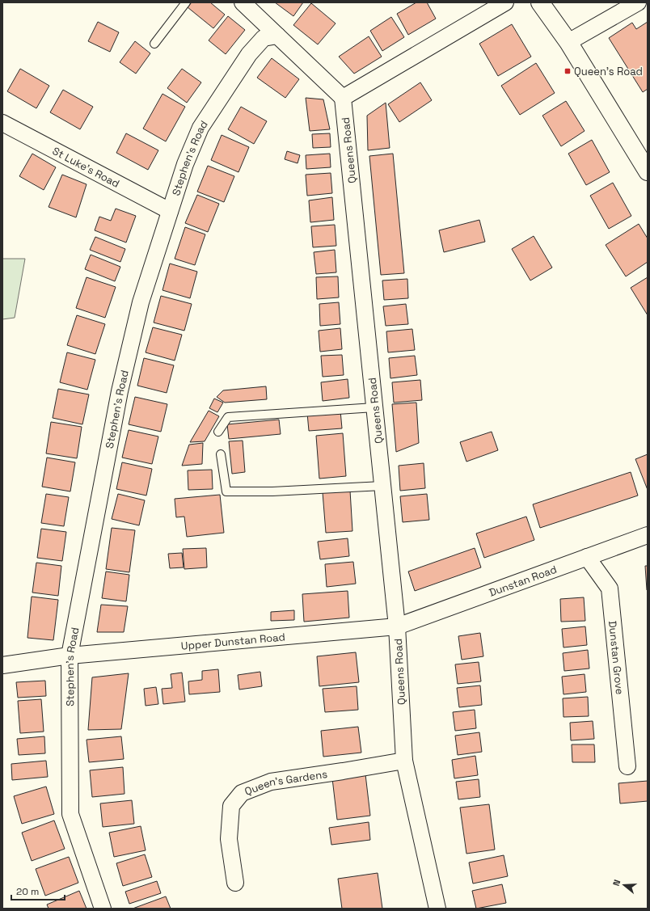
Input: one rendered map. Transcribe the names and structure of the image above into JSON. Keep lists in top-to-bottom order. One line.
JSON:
{"streets":{"street":["Queens Road","Stephen's Road","St Luke's Road","Dunstan Road","Upper Dunstan Road","Dunstan Grove","Queen's Gardens"]},"crossings":[["Queens Road","Dunstan Road"],["Queens Road","Upper Dunstan Road"],["Queens Road","Queen's Gardens"],["Stephen's Road","St Luke's Road"],["Stephen's Road","Upper Dunstan Road"],["Dunstan Road","Upper Dunstan Road"],["Dunstan Road","Dunstan Grove"]],"places":{"transit":["Queen's Road"]},"scale_bar":"20 m","north":"left"}
